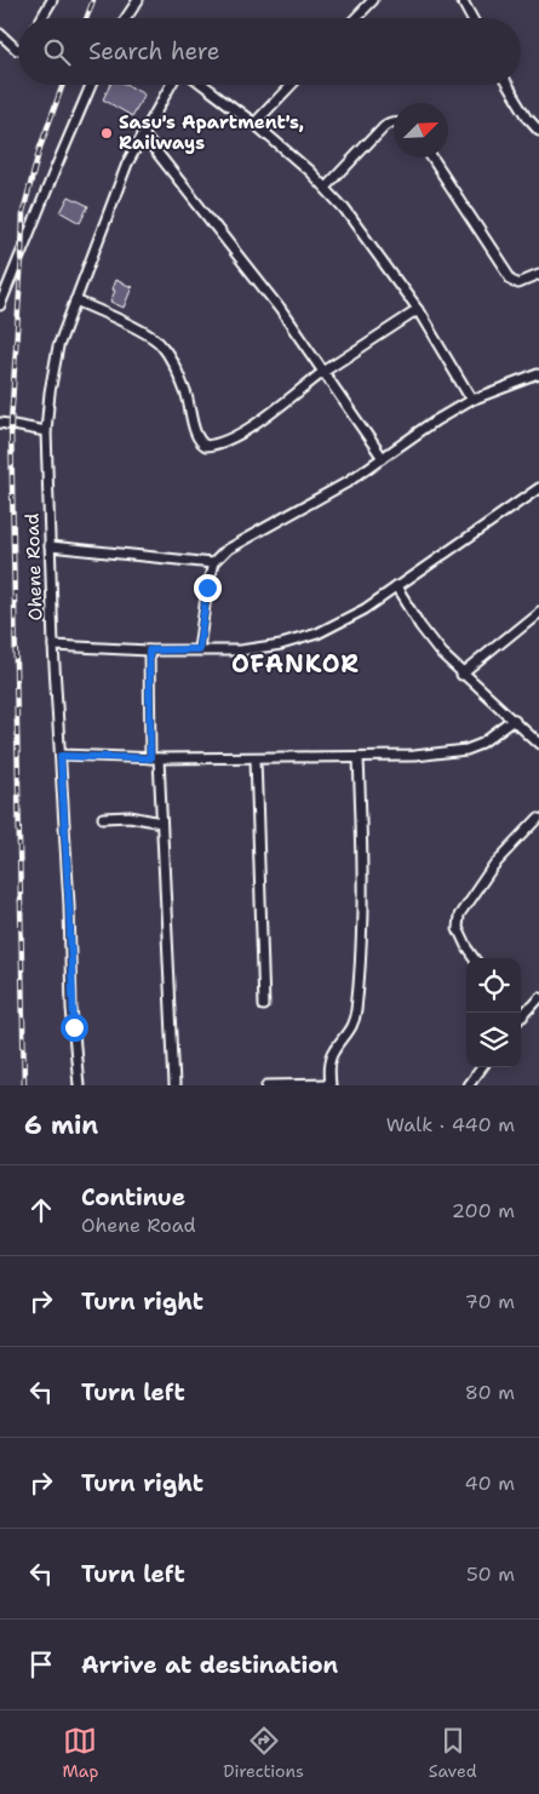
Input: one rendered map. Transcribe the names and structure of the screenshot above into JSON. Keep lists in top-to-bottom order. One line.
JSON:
{"streets":{"street":["Ohene Road"]},"districts":["OFANKOR"],"places":["Sasu's Apartment's, Railways"],"north":"top right","page":{"search":"Search here","heading":["6 min","Walk · 440 m"],"list":[["Continue","Ohene Road","200 m"],["Turn right","70 m"],["Turn left","80 m"],["Turn right","40 m"],["Turn left","50 m"],"Arrive at destination"],"nav":["Map","Directions","Saved"]}}
